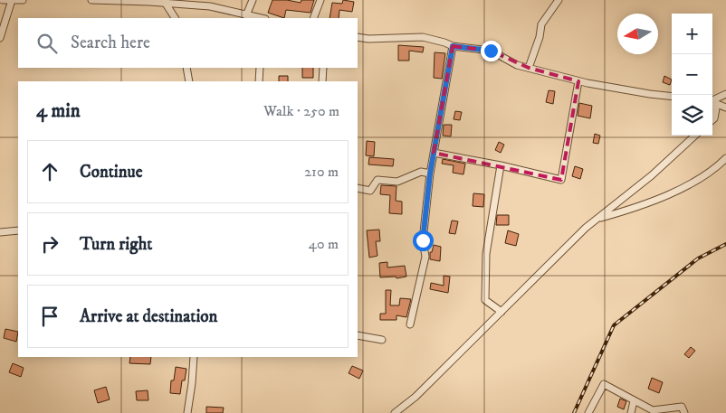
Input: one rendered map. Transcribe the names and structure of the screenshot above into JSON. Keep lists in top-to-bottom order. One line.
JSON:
{"north":"left","page":{"map_buttons":["+","−"],"search":"Search here","heading":["4 min","Walk · 250 m"],"list":[["Continue","210 m"],["Turn right","40 m"],"Arrive at destination"]}}
